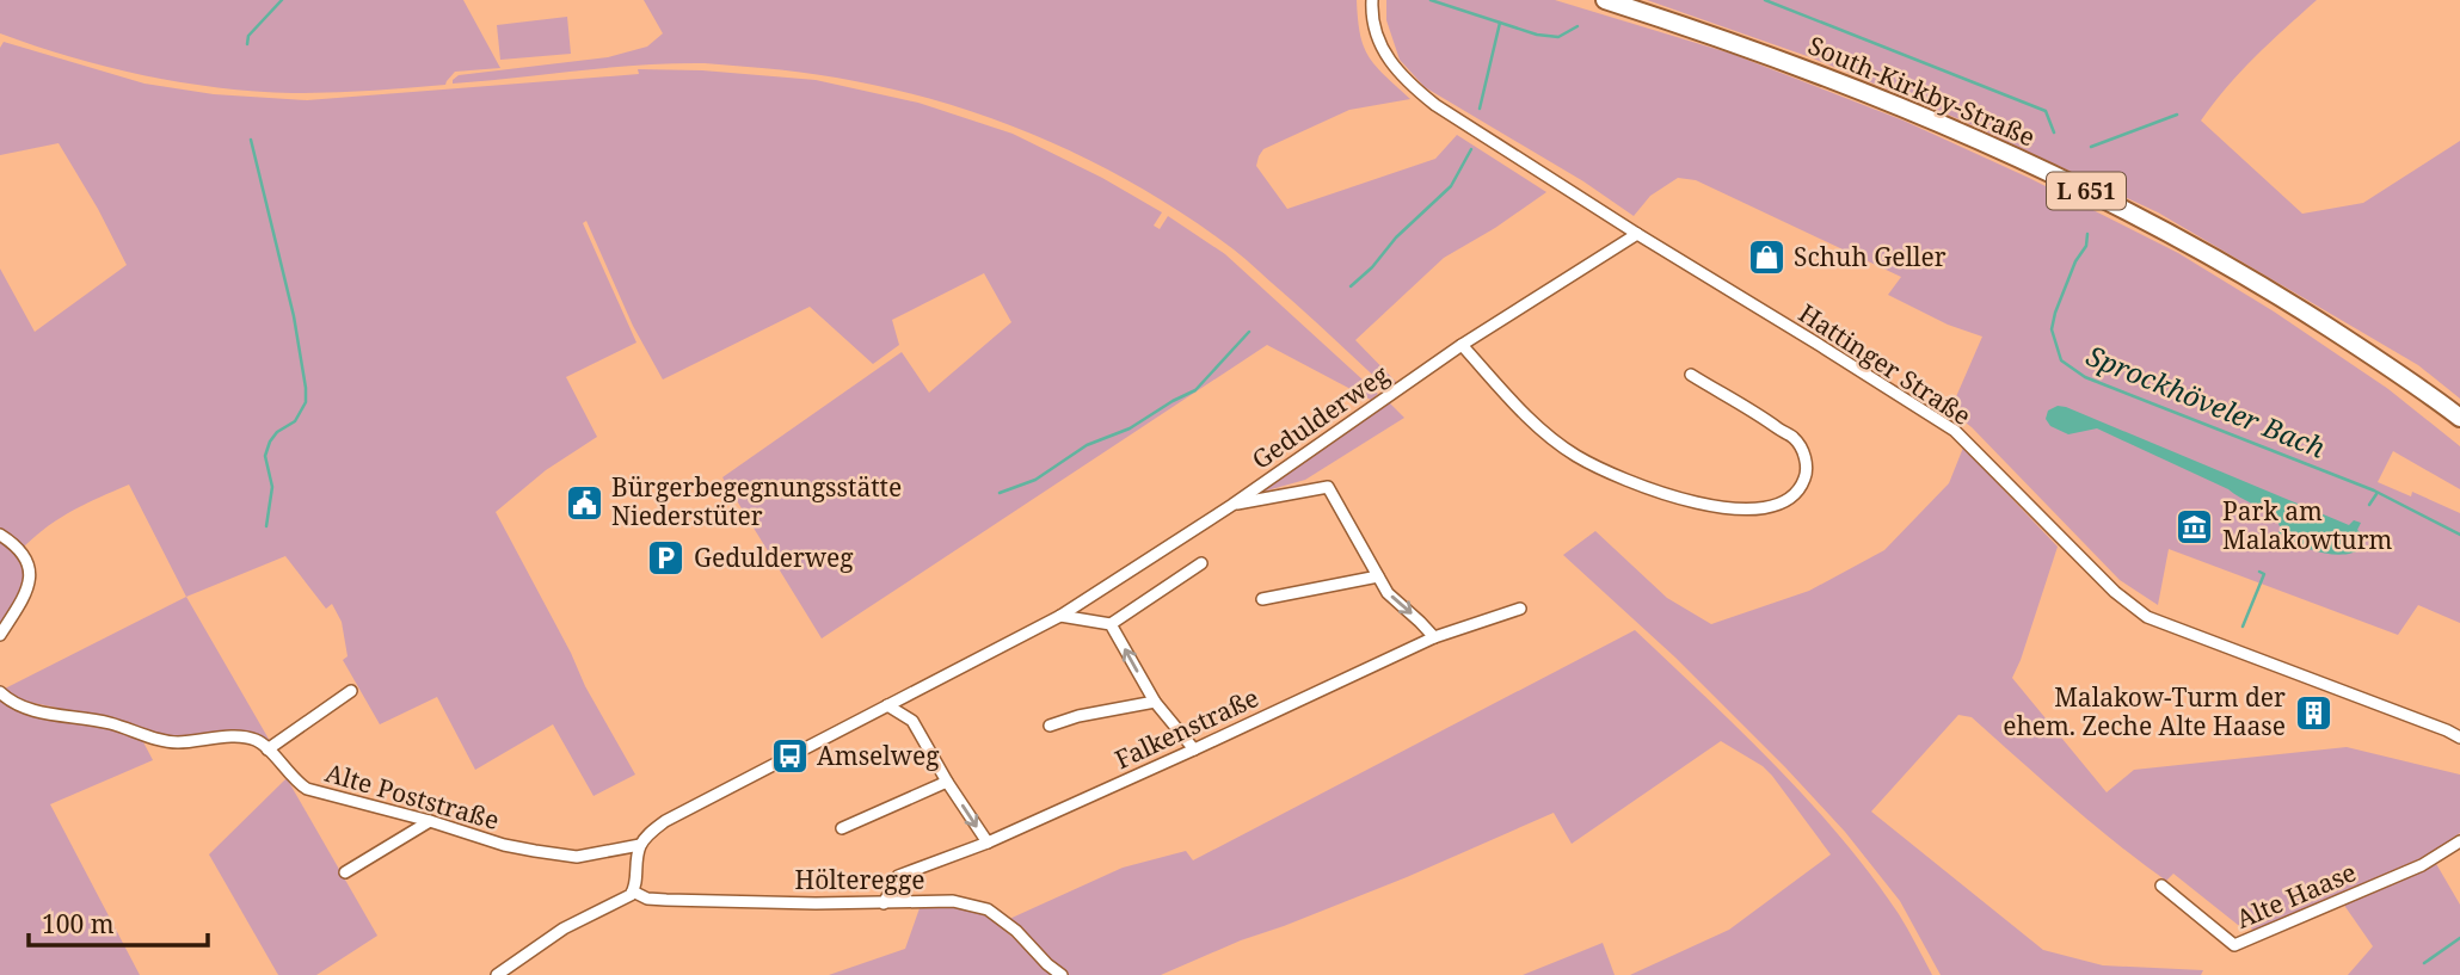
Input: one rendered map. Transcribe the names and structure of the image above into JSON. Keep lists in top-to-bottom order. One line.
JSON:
{"streets":{"main road":["South-Kirkby-Straße","L 651"],"street":["Hattinger Straße","Gedulderweg","Falkenstraße","Alte Poststraße","Hölteregge","Alte Haase"]},"crossings":[["Hattinger Straße","Gedulderweg"],["Gedulderweg","Alte Poststraße"],["Falkenstraße","Hölteregge"]],"water":["Sprockhöveler Bach"],"places":{"shop":["Schuh Geller"],"public building":["Bürgerbegegnungsstätte Niederstüter"],"museum":["Park am Malakowturm"],"parking":["Gedulderweg"],"building":["Malakow-Turm der ehem. Zeche Alte Haase"],"bus stop":["Amselweg"]},"scale_bar":"100 m"}
